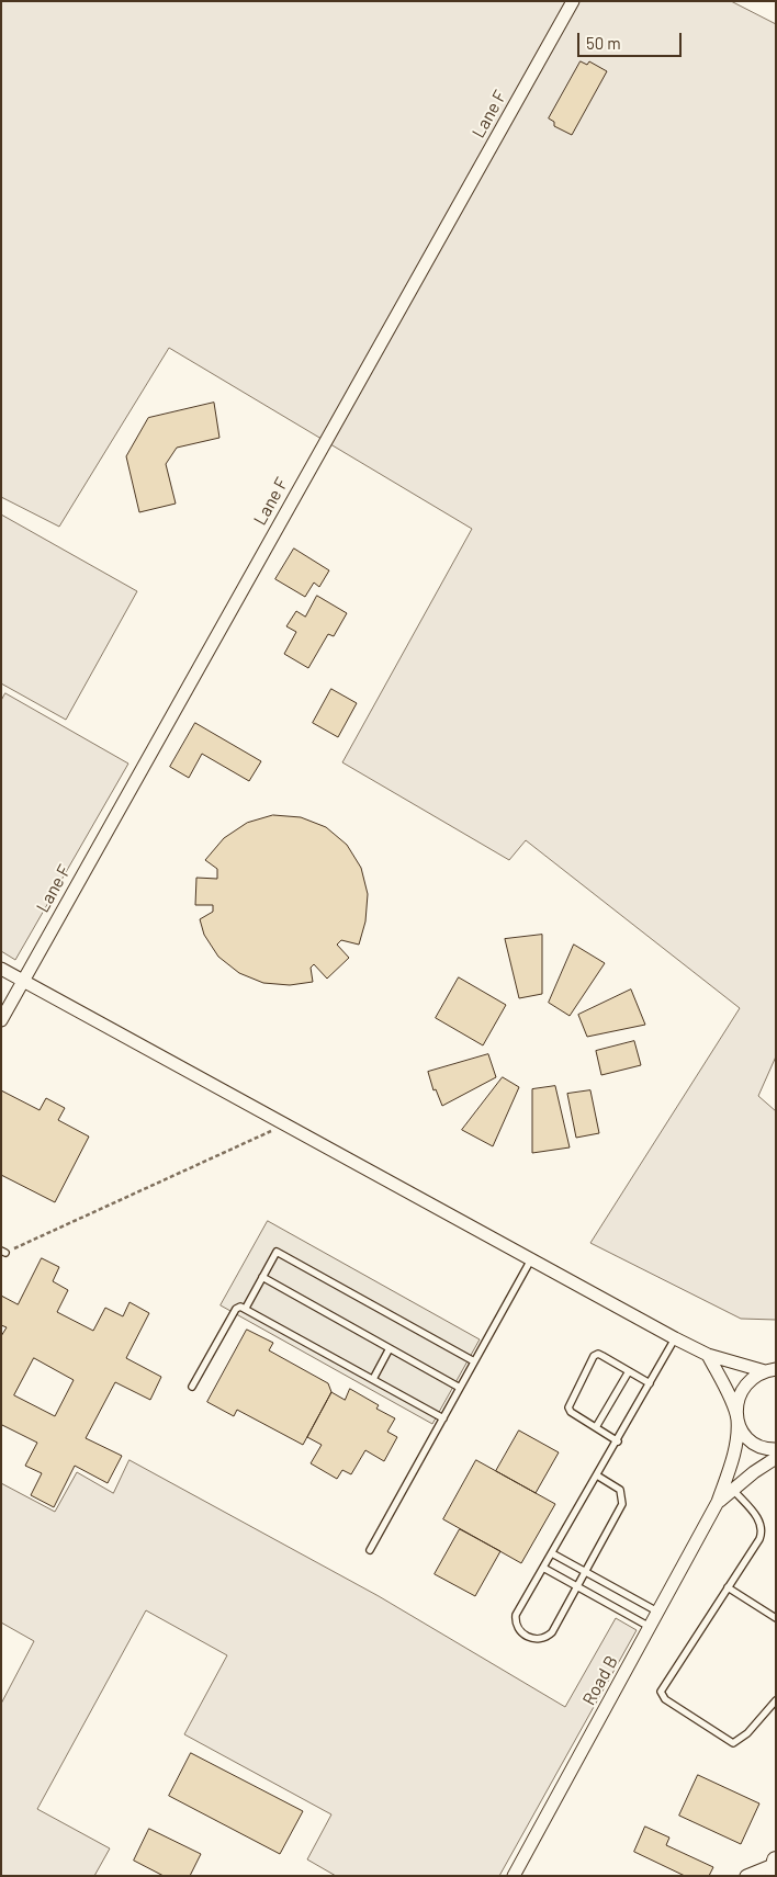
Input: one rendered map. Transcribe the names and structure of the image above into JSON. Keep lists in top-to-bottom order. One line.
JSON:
{"streets":{"street":["Lane F","Road B"]},"scale_bar":"50 m"}
